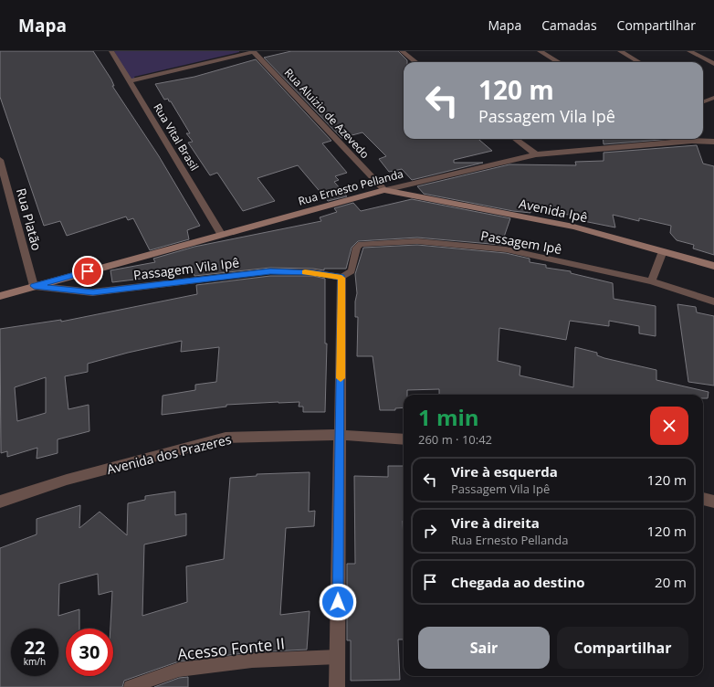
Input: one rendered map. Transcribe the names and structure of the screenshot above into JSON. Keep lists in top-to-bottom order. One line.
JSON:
{"streets":{"main road":["Rua Ernesto Pellanda","Avenida Ipê"],"street":["Rua Aluizio de Azevedo","Rua Vital Brasil","Rua Platão","Avenida dos Prazeres"],"lane":["Passagem Ipê","Passagem Vila Ipê","Acesso Fonte II"]},"crossings":[["Rua Aluizio de Azevedo","Rua Ernesto Pellanda"],["Rua Aluizio de Azevedo","Avenida Ipê"],["Rua Vital Brasil","Rua Ernesto Pellanda"],["Rua Ernesto Pellanda","Avenida Ipê"],["Rua Ernesto Pellanda","Rua Platão"],["Rua Ernesto Pellanda","Passagem Vila Ipê"],["Rua Platão","Passagem Vila Ipê"],["Passagem Ipê","Passagem Vila Ipê"]],"page":{"header":"Mapa","nav":["Mapa","Camadas","Compartilhar"],"turn":["120 m","Passagem Vila Ipê"],"heading":["1 min","260 m · 10:42"],"list":[{"name":"Vire à esquerda","note":"Passagem Vila Ipê","value":"120 m"},{"name":"Vire à direita","note":"Rua Ernesto Pellanda","value":"120 m"},{"name":"Chegada ao destino","value":"20 m"}],"buttons":["Sair","Compartilhar"],"speed":"22 km/h","limit":"30"}}
